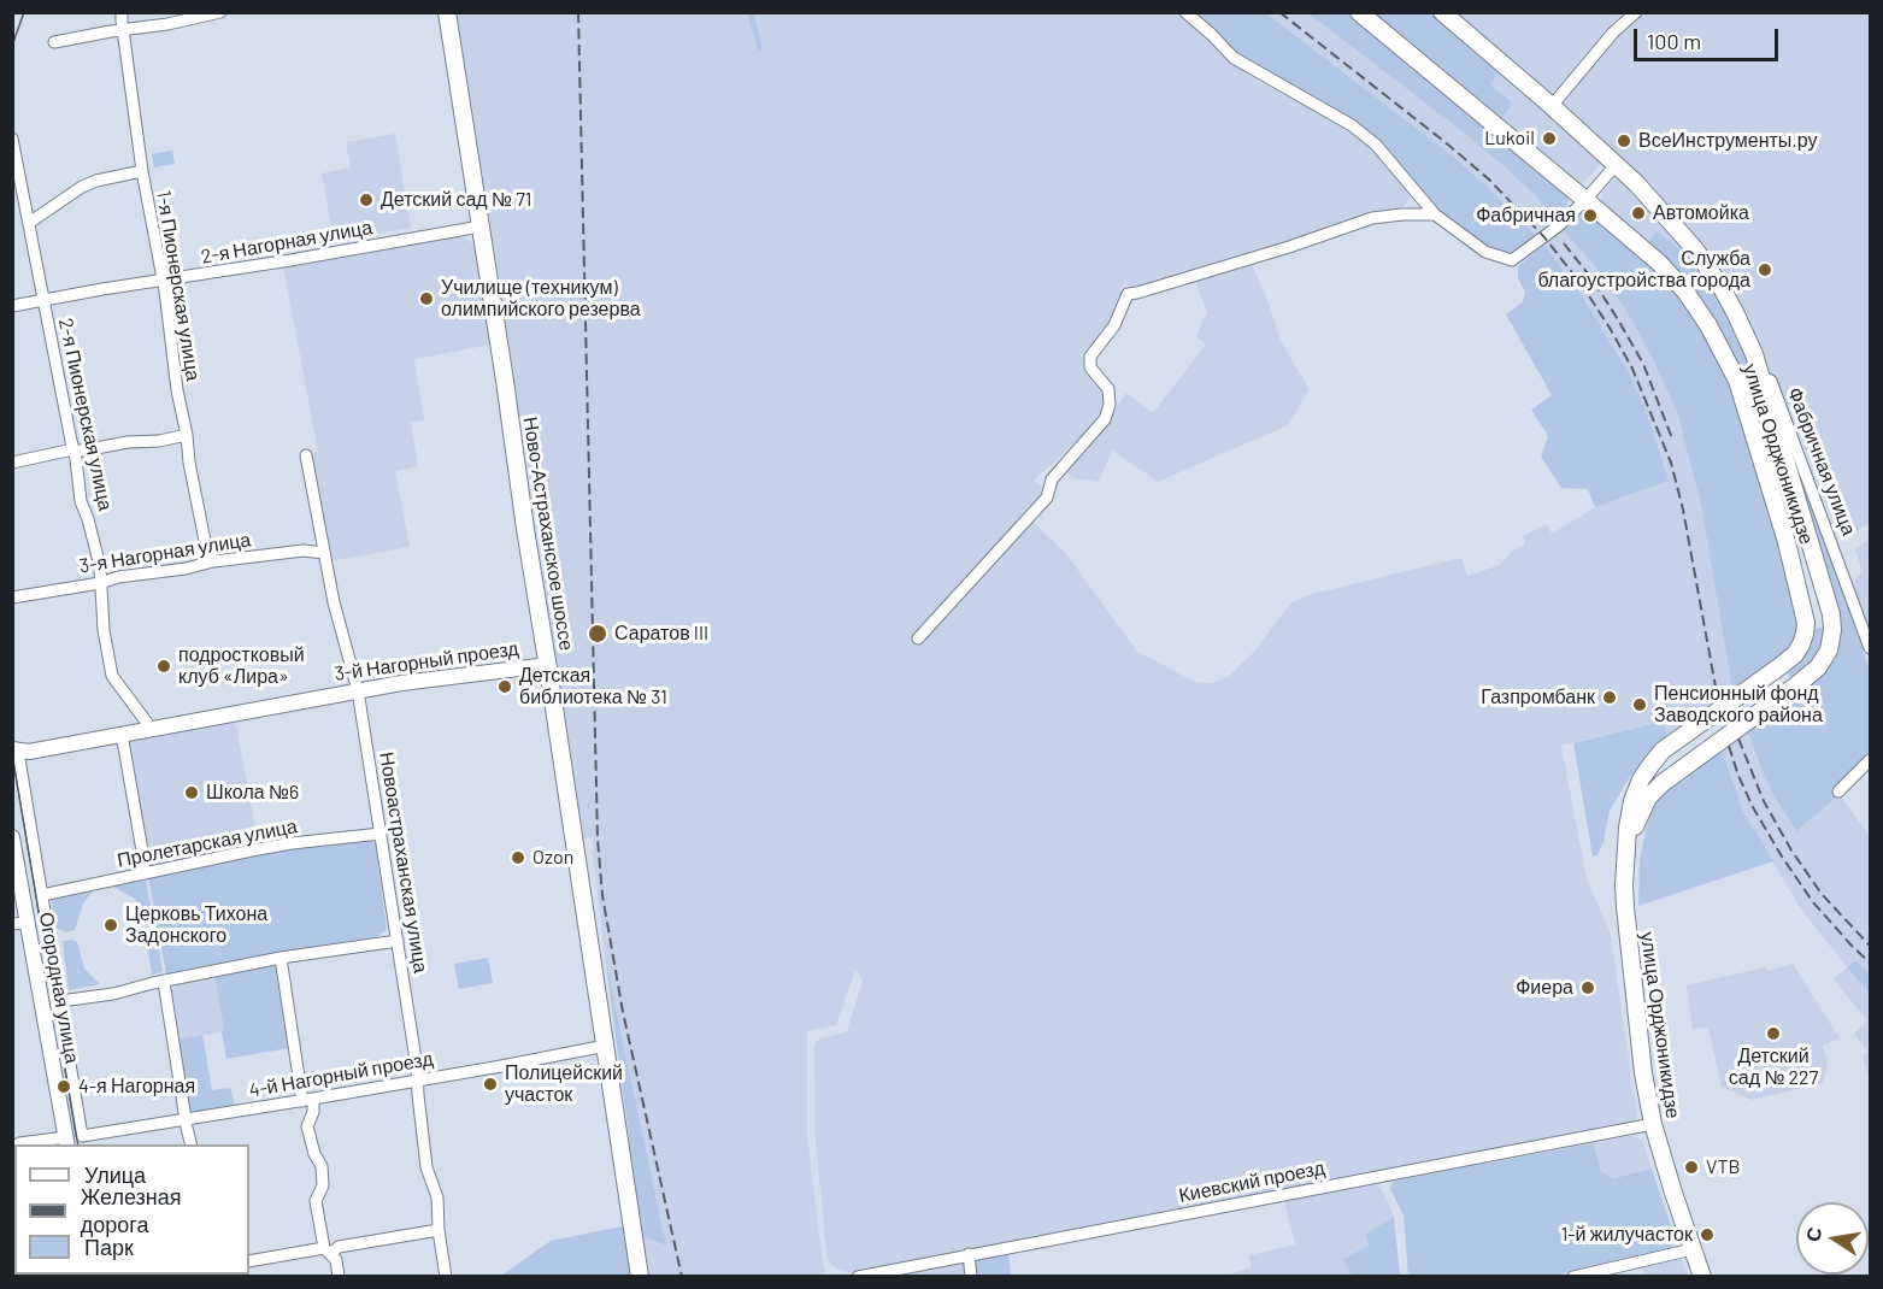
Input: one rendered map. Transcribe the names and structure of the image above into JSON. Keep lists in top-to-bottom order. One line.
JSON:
{"streets":{"main road":["улица Орджоникидзе","Ново-Астраханское шоссе"],"street":["2-я Нагорная улица","1-я Пионерская улица","2-я Пионерская улица","Фабричная улица","3-я Нагорная улица","3-й Нагорный проезд","Пролетарская улица","Новоастраханская улица","Огородная улица","4-й Нагорный проезд","Киевский проезд"]},"crossings":[["2-я Нагорная улица","1-я Пионерская улица"],["2-я Нагорная улица","2-я Пионерская улица"],["2-я Нагорная улица","Ново-Астраханское шоссе"],["1-я Пионерская улица","3-я Нагорная улица"],["2-я Пионерская улица","3-я Нагорная улица"],["2-я Пионерская улица","3-й Нагорный проезд"],["улица Орджоникидзе","Фабричная улица"],["улица Орджоникидзе","Киевский проезд"],["Ново-Астраханское шоссе","3-й Нагорный проезд"],["Ново-Астраханское шоссе","4-й Нагорный проезд"],["3-я Нагорная улица","Новоастраханская улица"],["3-й Нагорный проезд","Новоастраханская улица"],["Пролетарская улица","Новоастраханская улица"],["Новоастраханская улица","4-й Нагорный проезд"]],"places":["Lukoil","ВсеИнструменты.ру","Детский сад № 71","Автомойка","Фабричная","Служба благоустройства города","Училище (техникум) олимпийского резерва","Саратов III","подростковый клуб «Лира»","Детская библиотека № 31","Газпромбанк","Пенсионный фонд Заводского района","Школа №6","Ozon","Церковь Тихона Задонского","Фиера","Детский сад № 227","Полицейский участок","4-я Нагорная","VTB","1-й жилучасток"],"legend":["Улица","Железная дорога","Парк"],"scale_bar":"100 m","north":"left"}
